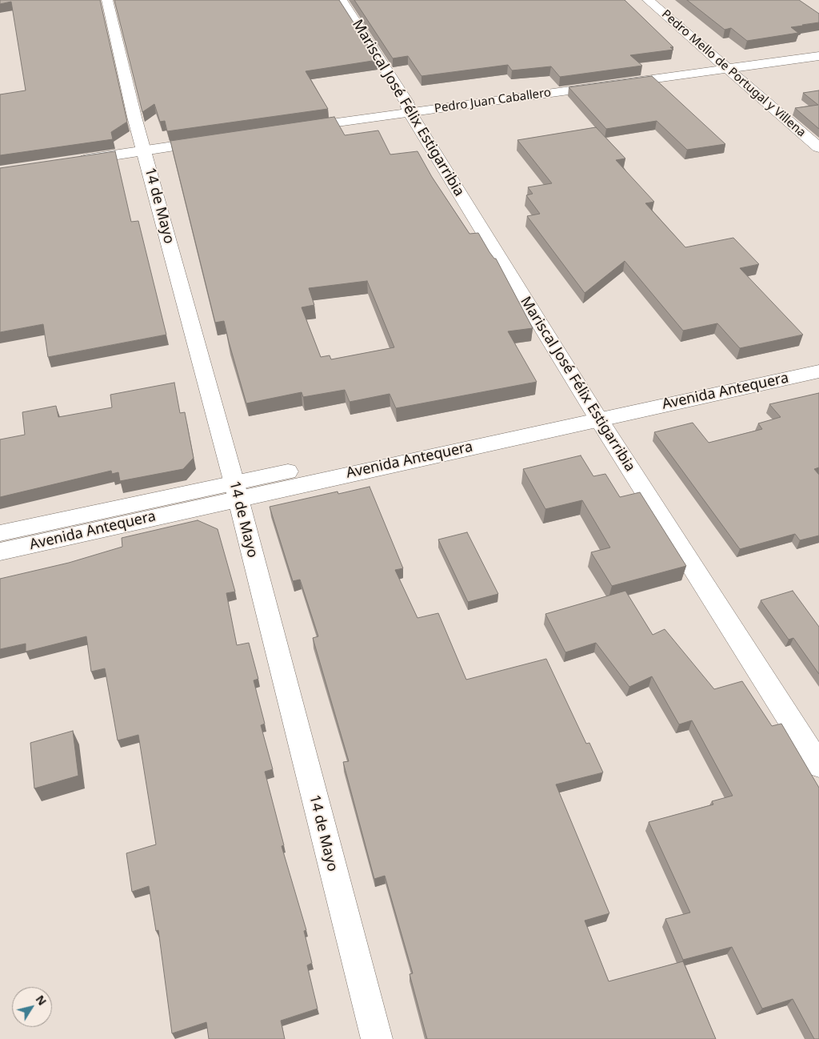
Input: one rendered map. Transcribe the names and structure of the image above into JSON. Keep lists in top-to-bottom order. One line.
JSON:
{"streets":{"main road":["Pedro Mello de Portugal y Villena","Pedro Juan Caballero","Mariscal José Félix Estigarribia","14 de Mayo","Avenida Antequera"]},"crossings":[["Pedro Mello de Portugal y Villena","Pedro Juan Caballero"],["Pedro Juan Caballero","Mariscal José Félix Estigarribia"],["Mariscal José Félix Estigarribia","Avenida Antequera"],["14 de Mayo","Avenida Antequera"]],"north":"top right"}
